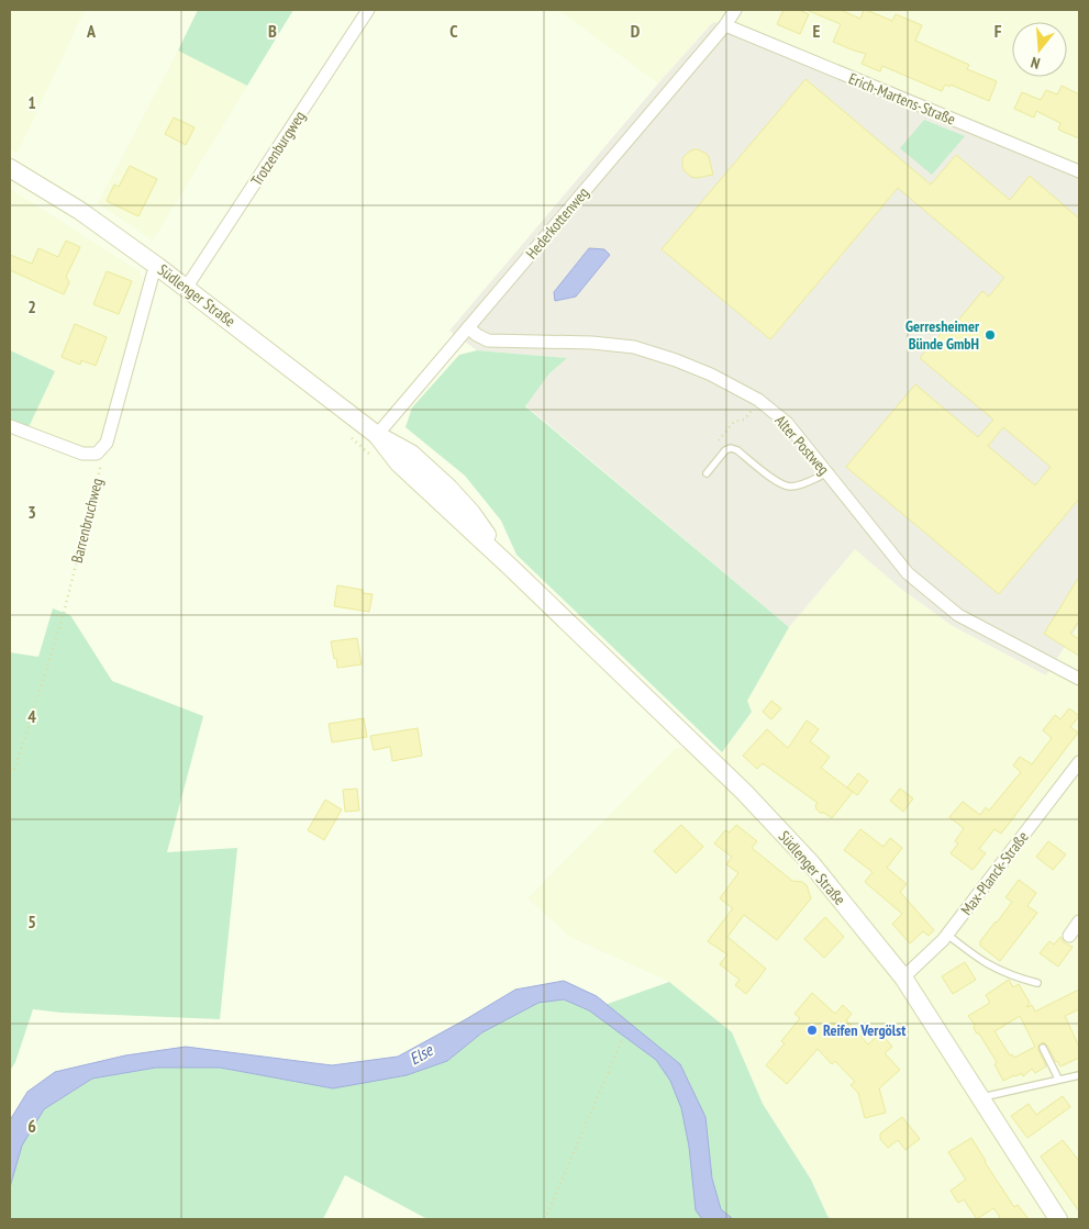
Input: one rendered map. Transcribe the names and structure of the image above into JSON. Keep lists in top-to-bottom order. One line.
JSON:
{"streets":{"main road":["Südlenger Straße"],"street":["Erich-Martens-Straße","Trotzenburgweg","Hederkottenweg","Alter Postweg","Max-Planck-Straße"],"path":["Barrenbruchweg"]},"crossings":[["Erich-Martens-Straße","Hederkottenweg"],["Trotzenburgweg","Südlenger Straße"],["Hederkottenweg","Südlenger Straße"],["Hederkottenweg","Alter Postweg"],["Südlenger Straße","Max-Planck-Straße"]],"water":["Else"],"places":["Gerresheimer Bünde GmbH","Reifen Vergölst"],"north":"bottom","grid":{"columns":["A","B","C","D","E","F"],"rows":["1","2","3","4","5","6"]}}
